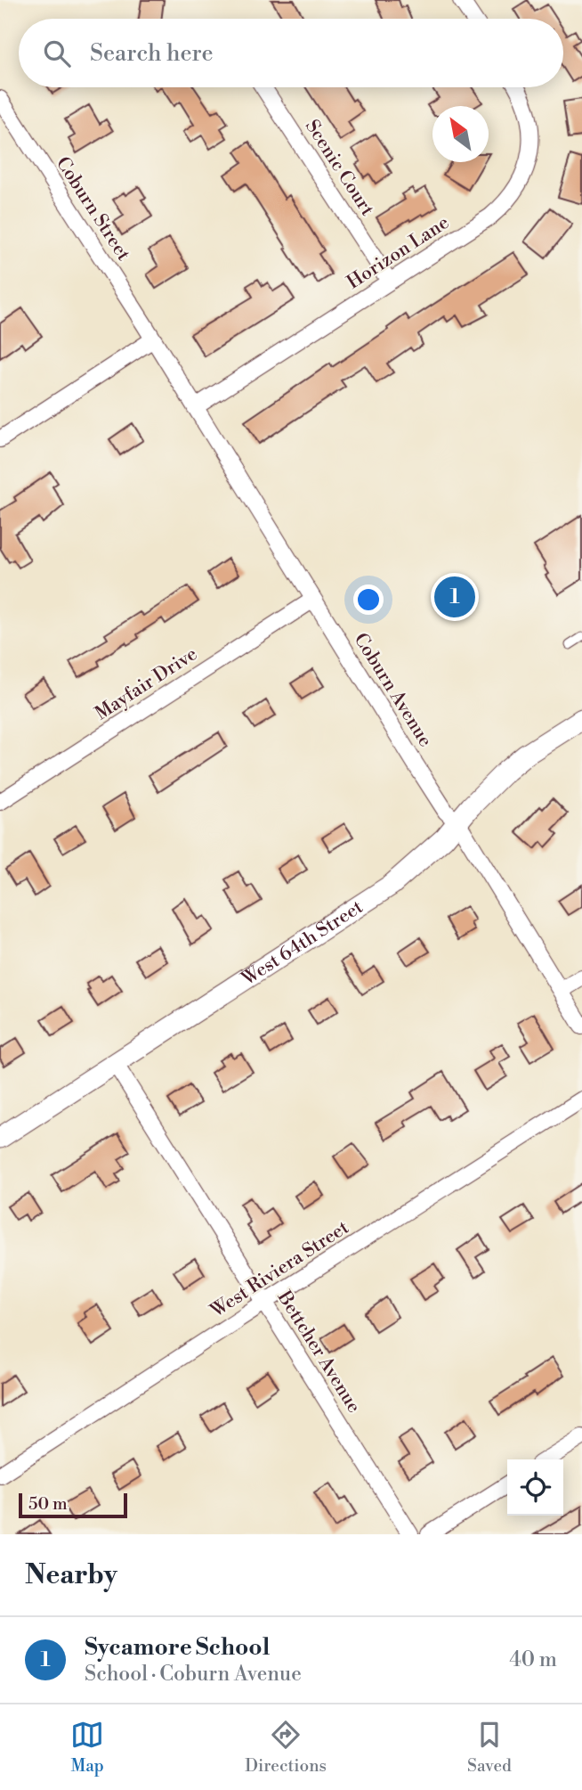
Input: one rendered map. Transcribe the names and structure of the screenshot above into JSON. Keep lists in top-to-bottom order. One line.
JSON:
{"streets":{"street":["Scenic Court","Coburn Street","Horizon Lane","Mayfair Drive","Coburn Avenue","West 64th Street","West Riviera Street","Bettcher Avenue"]},"crossings":[["Scenic Court","Horizon Lane"],["Coburn Street","Coburn Avenue"],["Horizon Lane","Coburn Avenue"],["Mayfair Drive","Coburn Avenue"],["Coburn Avenue","West 64th Street"],["West 64th Street","Bettcher Avenue"],["West Riviera Street","Bettcher Avenue"]],"scale_bar":"50 m","north":"top left","page":{"search":"Search here","pins":"1","scale":"50 m","heading":"Nearby","list":[{"mark":"1","name":"Sycamore School","note":"School · Coburn Avenue","value":"40 m"}],"nav":["Map","Directions","Saved"]}}
